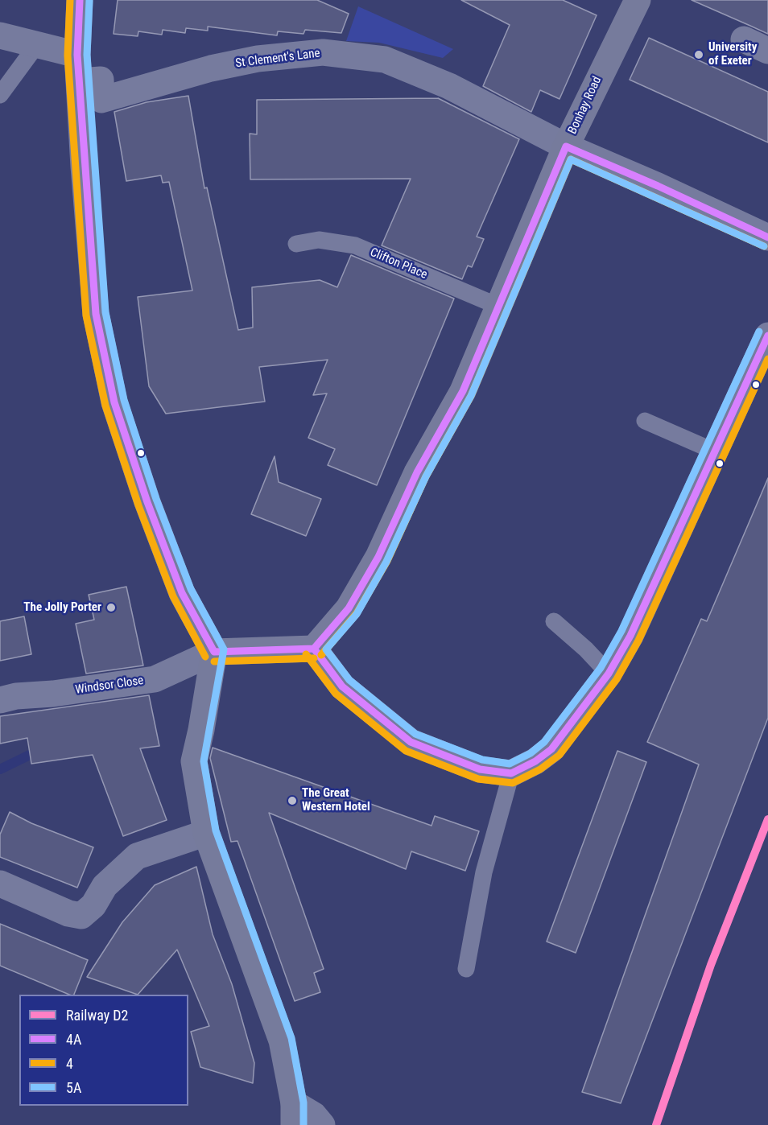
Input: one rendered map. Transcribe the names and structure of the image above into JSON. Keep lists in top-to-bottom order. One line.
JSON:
{"streets":{"highway":["Bonhay Road"],"street":["St Clement's Lane","Windsor Close"],"lane":["Clifton Place"]},"crossings":[["St Clement's Lane","Bonhay Road"],["Bonhay Road","Clifton Place"]],"places":["University of Exeter","The Jolly Porter","The Great Western Hotel"],"lines":["transit line 4A","transit line 4","transit line 5A","rail line D2"],"legend":["Railway D2","4A","4","5A"]}
